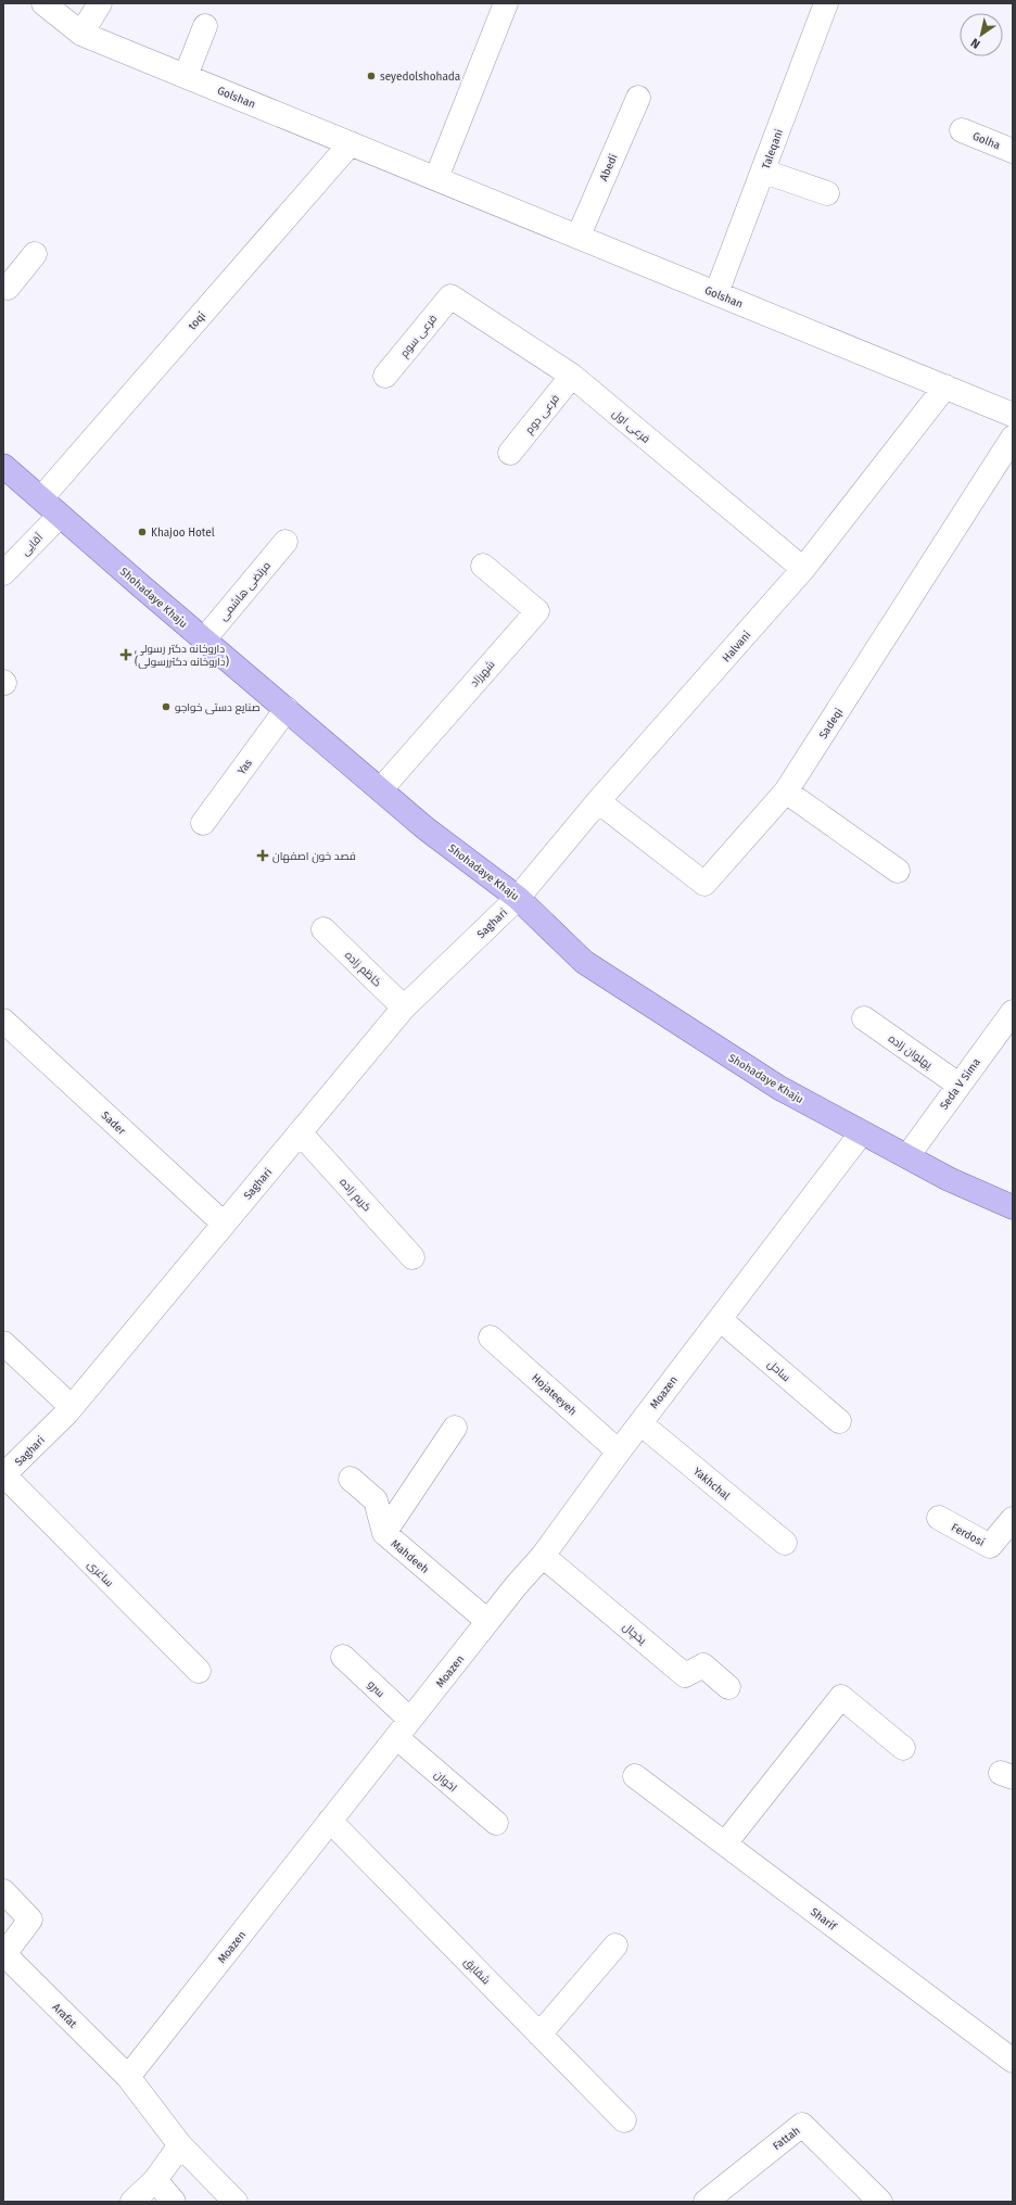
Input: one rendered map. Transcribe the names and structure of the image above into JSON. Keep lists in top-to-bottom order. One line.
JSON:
{"streets":{"main road":["Shohadaye Khaju"],"street":["Golshan","Golha","Taleqani","Abedi","toqi","فرعی سوم","فرعی دوم","فرعی اول","آقایی","مرتضی هاشمی","Halvani","شهرزاد","Sadeqi","Yas","Saghari","کاظم زاده","پهلوان زاده","Seda V Sima","Sader","کریم زاده","ساحل","Moazen","Hojateeyeh","Yakhchal","Ferdosi","Mahdeeh","ساغری","یخچال","سرو","اخوان","Sharif","شقایق","Arafat","Fattah"]},"crossings":[["Golshan","Taleqani"],["Golshan","Abedi"],["Golshan","toqi"],["Golshan","Halvani"],["toqi","Shohadaye Khaju"],["فرعی سوم","فرعی اول"],["فرعی دوم","فرعی اول"],["فرعی اول","Halvani"],["آقایی","Shohadaye Khaju"],["مرتضی هاشمی","Shohadaye Khaju"],["Shohadaye Khaju","Halvani"],["Shohadaye Khaju","شهرزاد"],["Shohadaye Khaju","Yas"],["Shohadaye Khaju","Saghari"],["Shohadaye Khaju","Seda V Sima"],["Shohadaye Khaju","Moazen"],["Halvani","Sadeqi"],["Halvani","Saghari"],["Saghari","کاظم زاده"],["Saghari","Sader"],["Saghari","کریم زاده"],["Saghari","ساغری"],["پهلوان زاده","Seda V Sima"],["ساحل","Moazen"],["Moazen","Hojateeyeh"],["Moazen","Yakhchal"],["Moazen","Mahdeeh"],["Moazen","یخچال"],["Moazen","سرو"],["Moazen","اخوان"],["Moazen","شقایق"],["Moazen","Arafat"],["سرو","اخوان"]],"places":{"other":["seyedolshohada","Khajoo Hotel","صنایع دستی خواجو"],"health":["داروخانه دکتر رسولی (داروخانه دکتررسولی)","فصد خون اصفهان"]},"north":"bottom left"}
